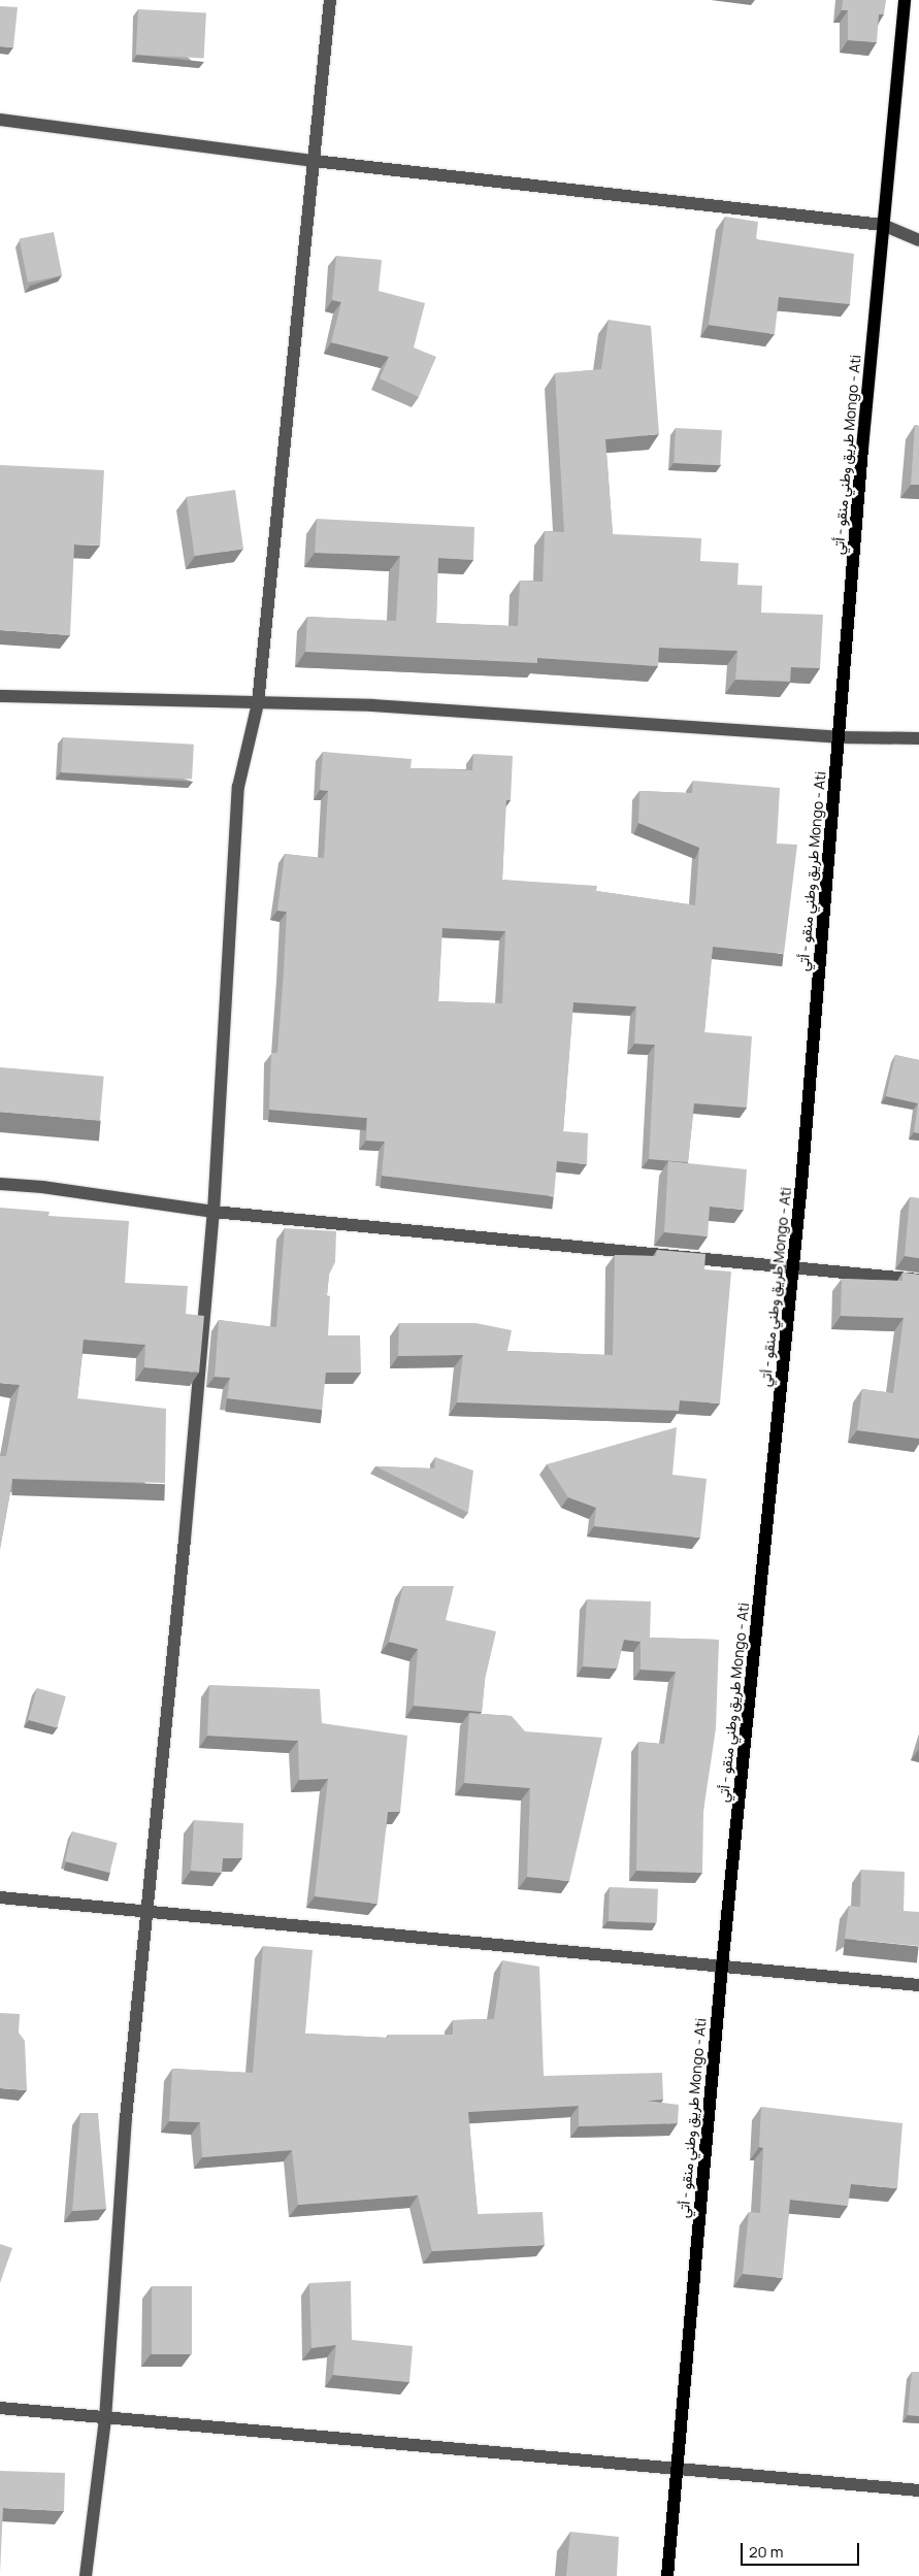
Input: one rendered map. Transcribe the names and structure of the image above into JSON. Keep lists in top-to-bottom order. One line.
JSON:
{"streets":{"main road":["طريق وطني منقو - أتي Mongo - Ati"]},"scale_bar":"20 m"}
